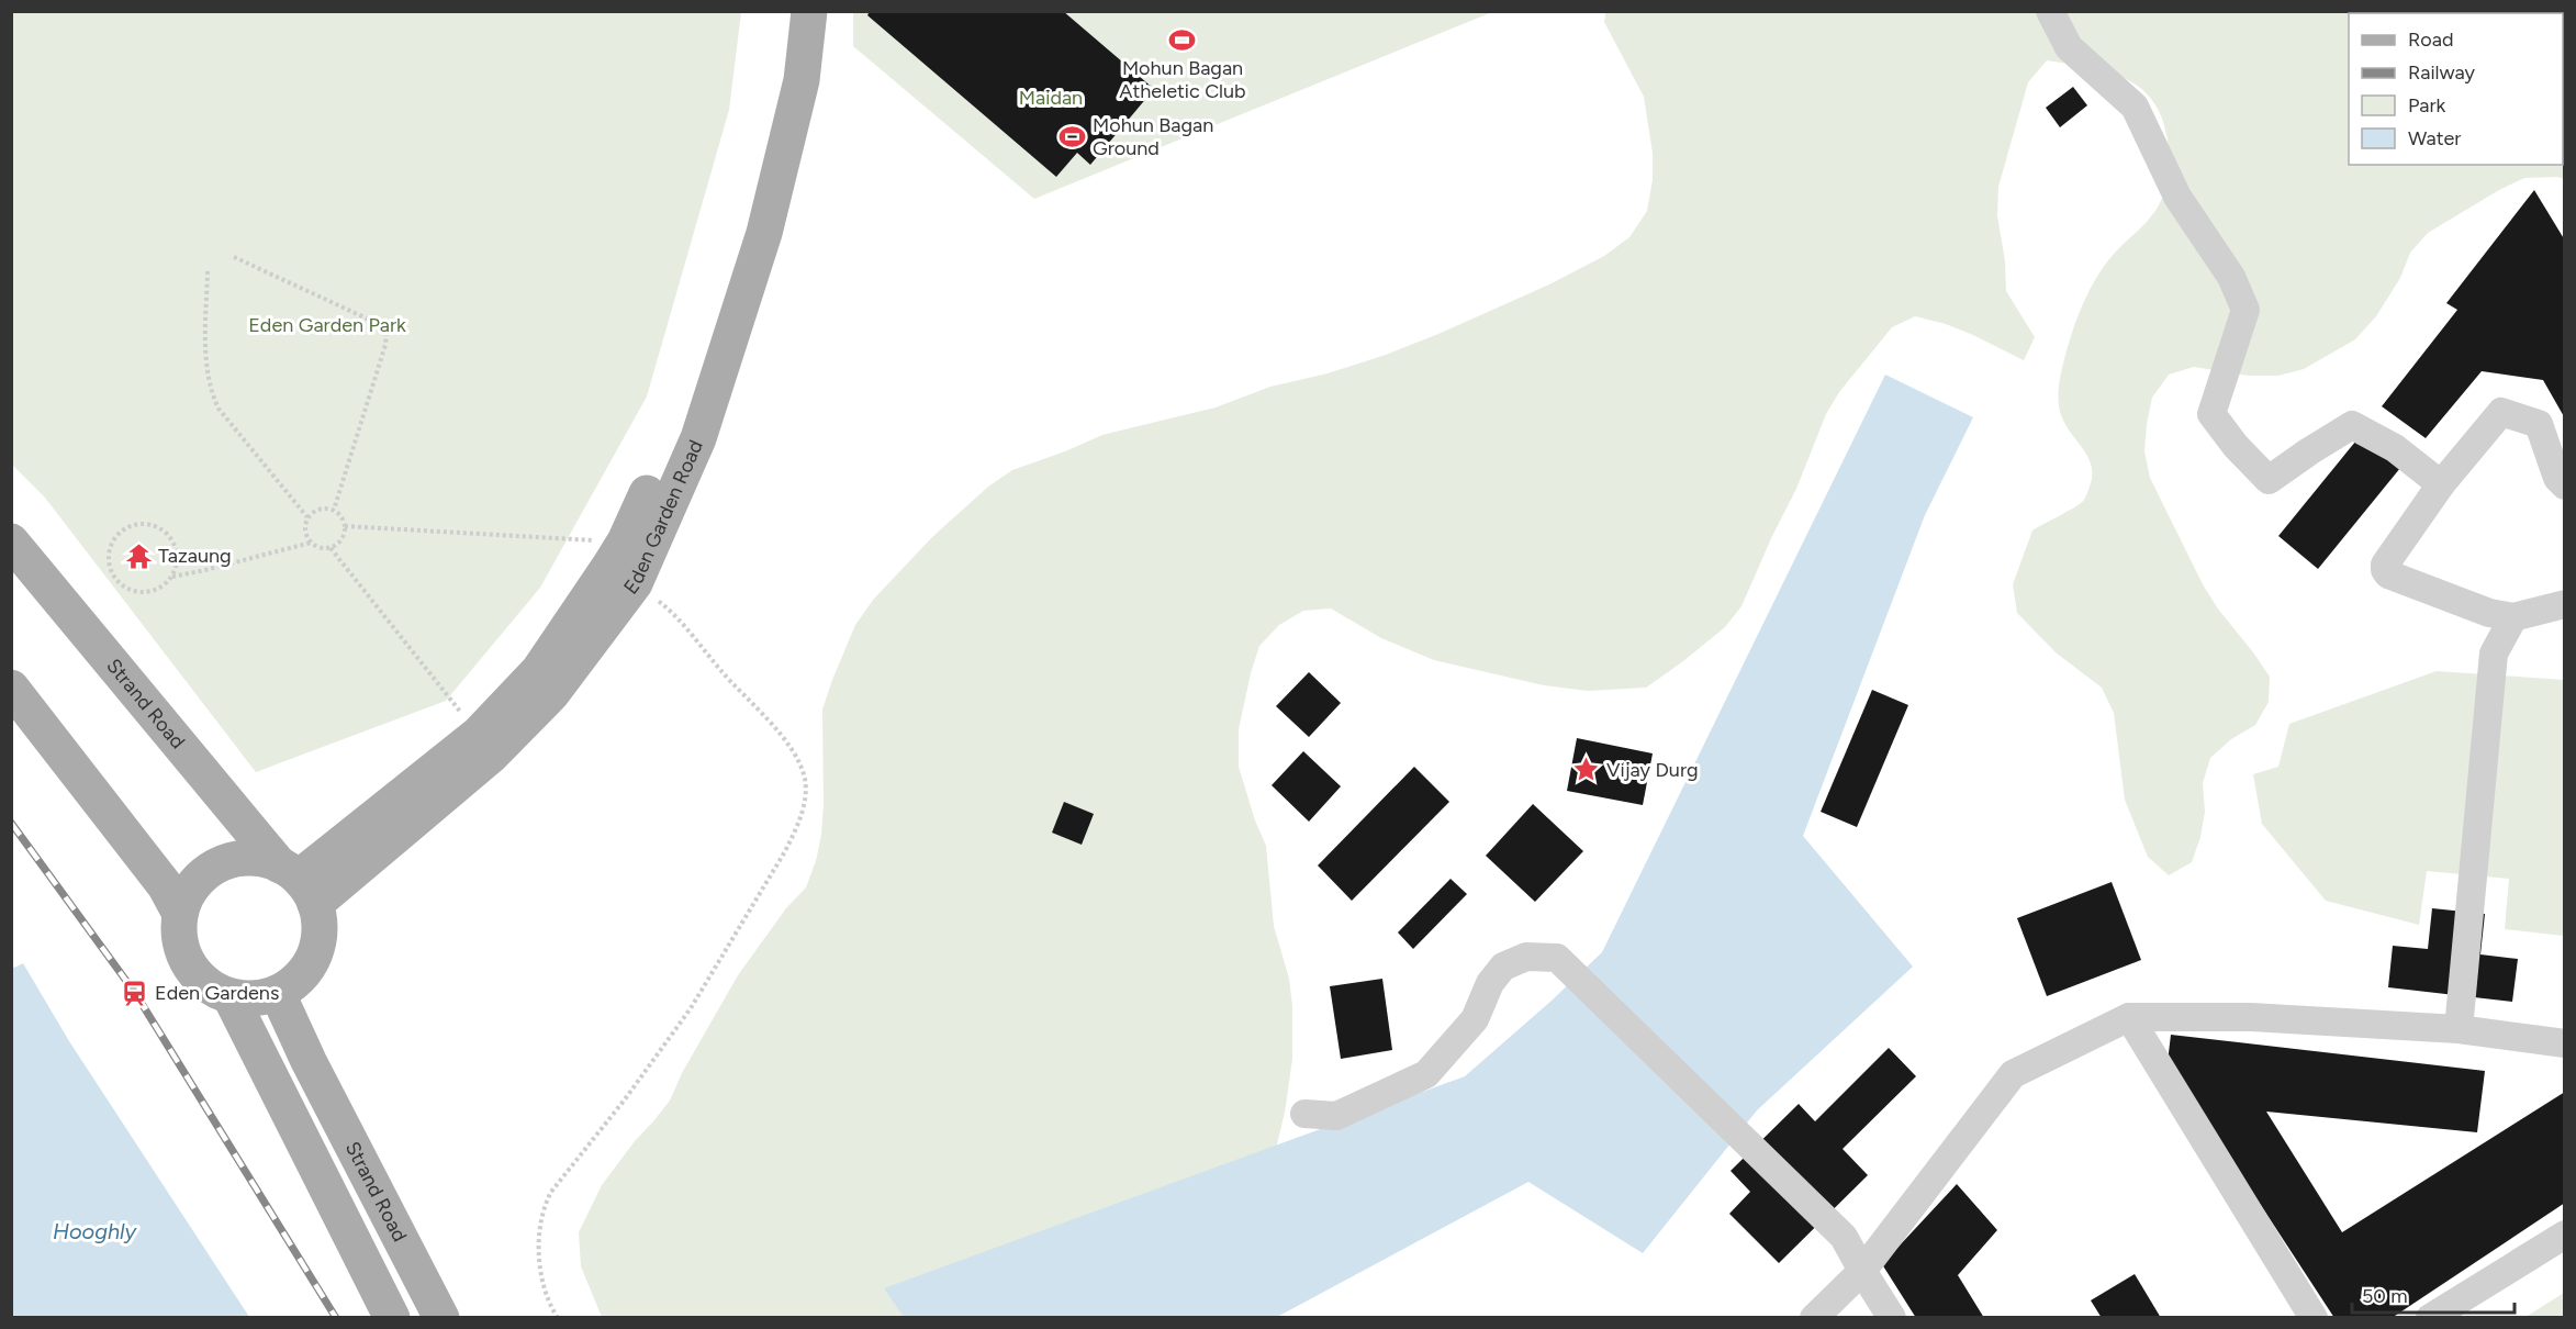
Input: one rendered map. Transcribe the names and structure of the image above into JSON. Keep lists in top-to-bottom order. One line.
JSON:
{"streets":{"main road":["Eden Garden Road","Strand Road"]},"crossings":[["Eden Garden Road","Strand Road"]],"water":["Hooghly"],"parks":["Maidan","Eden Garden Park"],"places":{"sports":["Mohun Bagan Atheletic Club","Mohun Bagan Ground"],"temple":["Tazaung"],"place":["Vijay Durg"],"station":["Eden Gardens"]},"legend":["Road","Railway","Park","Water"],"scale_bar":"50 m"}
